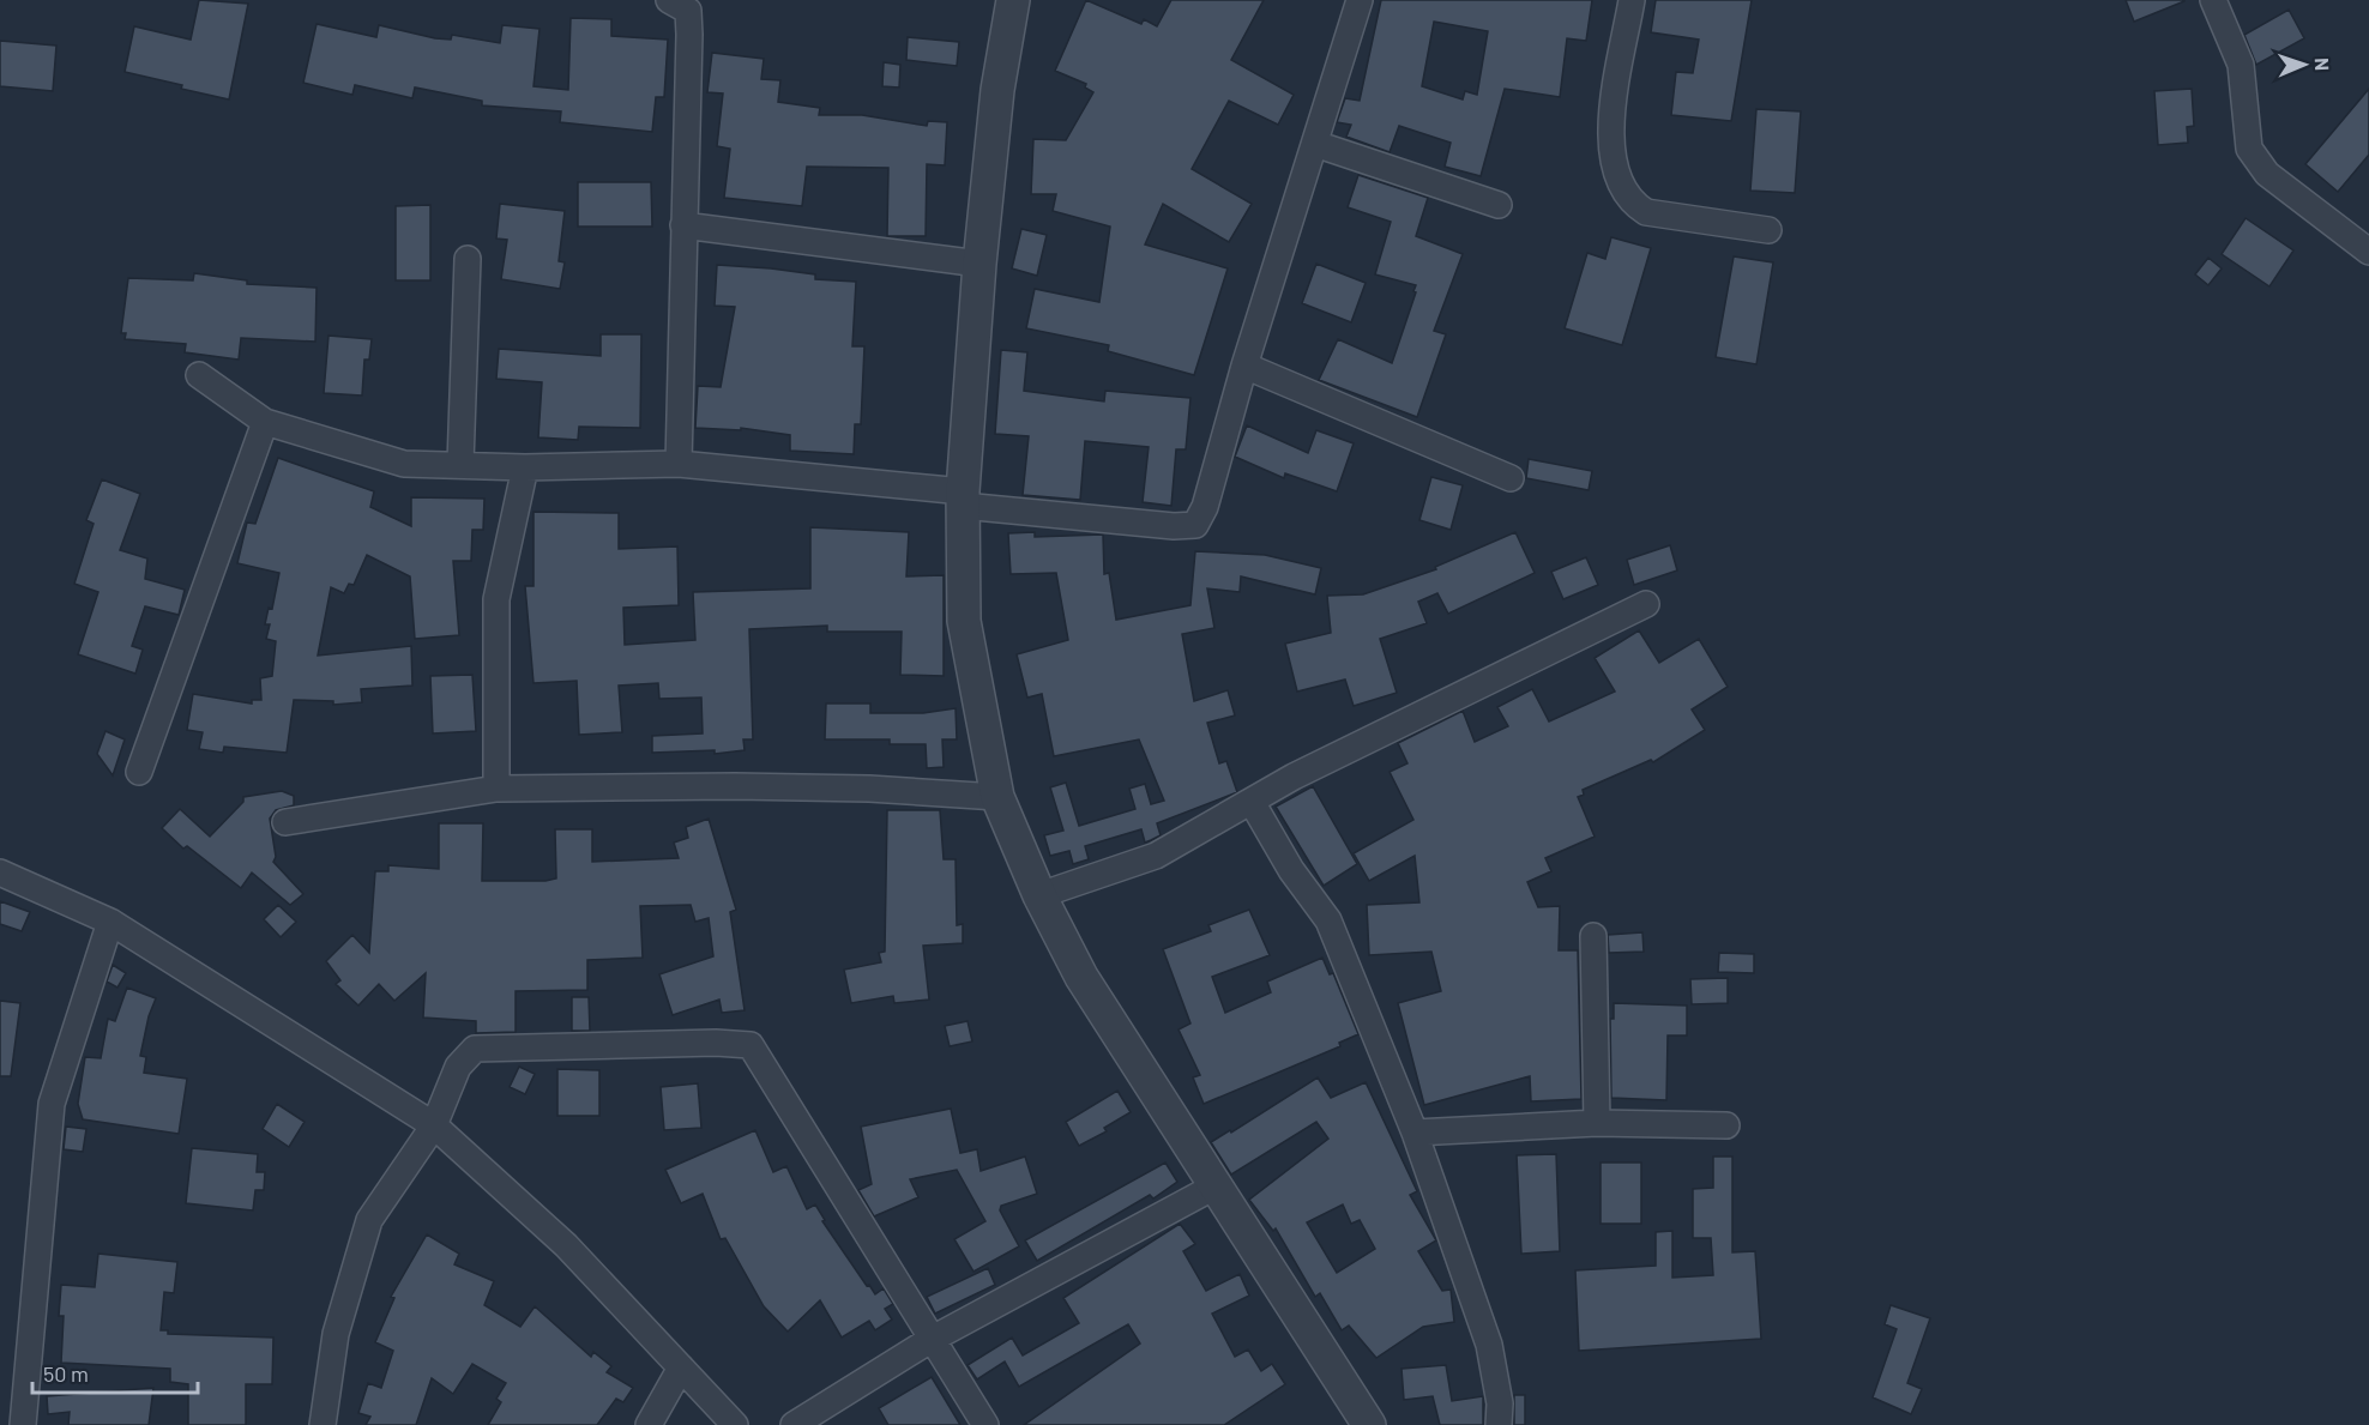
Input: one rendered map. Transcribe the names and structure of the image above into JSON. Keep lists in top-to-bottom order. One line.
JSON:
{"scale_bar":"50 m","north":"right"}
